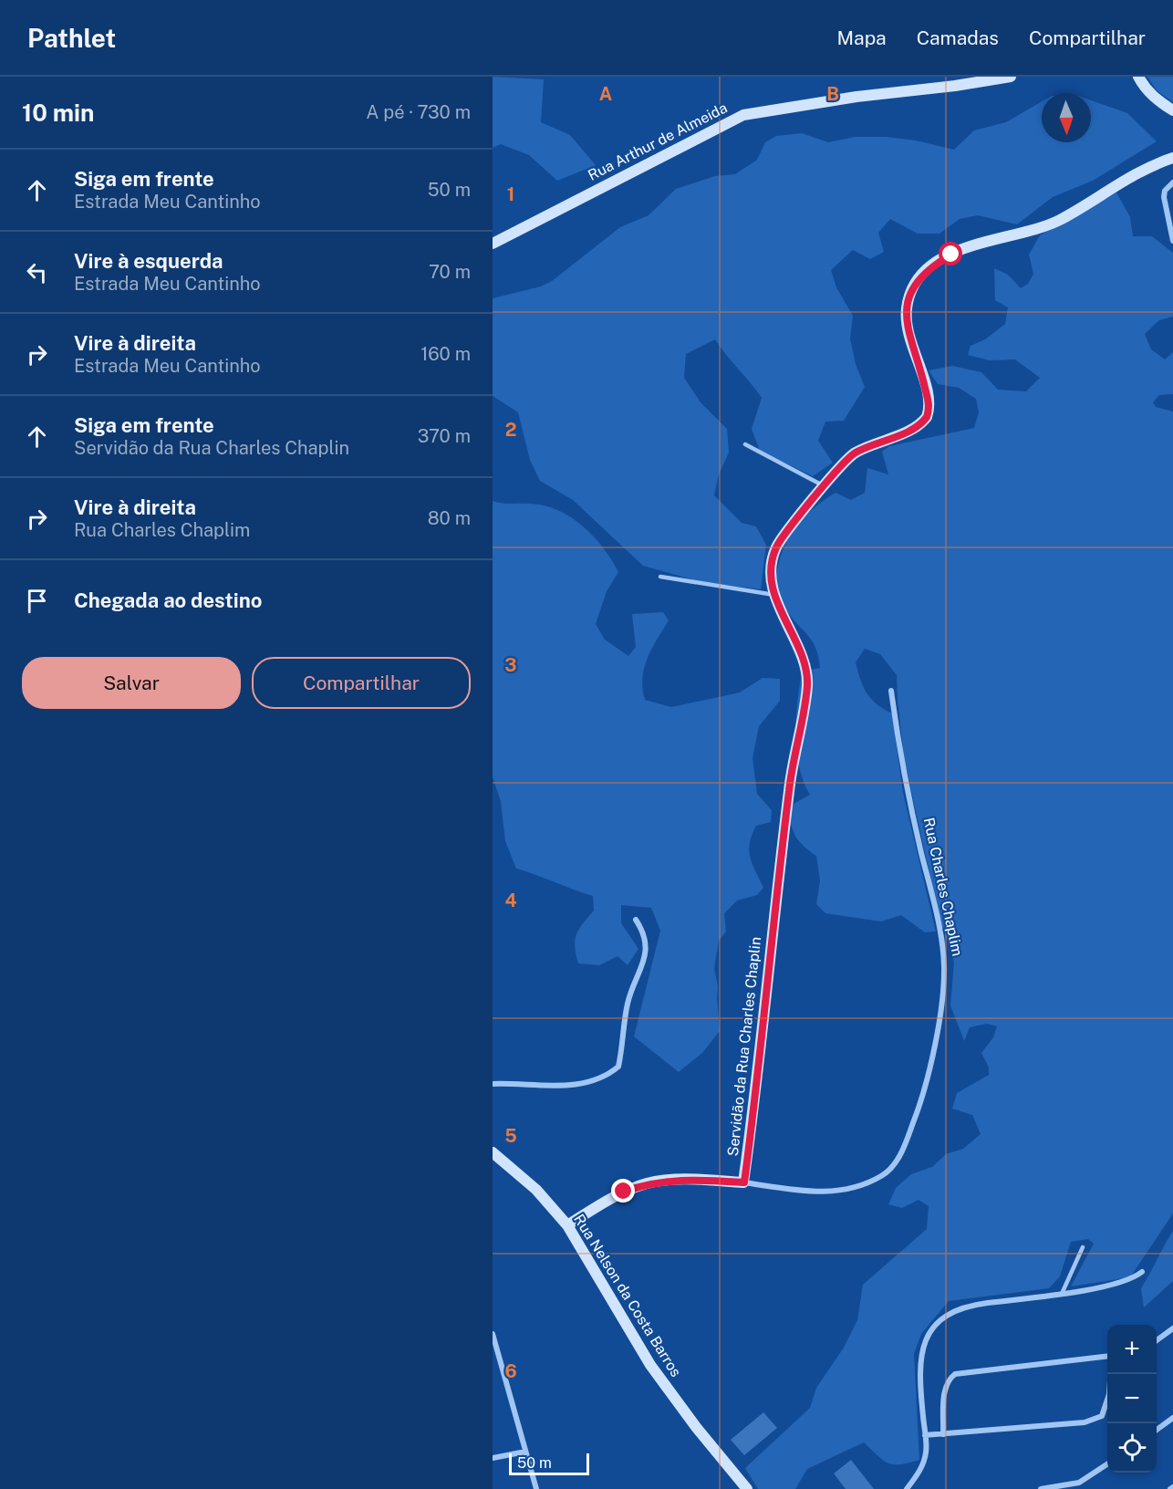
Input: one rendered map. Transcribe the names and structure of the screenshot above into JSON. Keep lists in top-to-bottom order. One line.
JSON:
{"streets":{"street":["Rua Arthur de Almeida","Rua Charles Chaplim","Servidão da Rua Charles Chaplin","Rua Nelson da Costa Barros"]},"crossings":[["Rua Charles Chaplim","Servidão da Rua Charles Chaplin"],["Rua Charles Chaplim","Rua Nelson da Costa Barros"]],"scale_bar":"50 m","north":"bottom","page":{"header":"Pathlet","nav":["Mapa","Camadas","Compartilhar"],"heading":["10 min","A pé · 730 m"],"list":[["Siga em frente","Estrada Meu Cantinho","50 m"],["Vire à esquerda","Estrada Meu Cantinho","70 m"],["Vire à direita","Estrada Meu Cantinho","160 m"],["Siga em frente","Servidão da Rua Charles Chaplin","370 m"],["Vire à direita","Rua Charles Chaplim","80 m"],"Chegada ao destino"],"buttons":["Salvar","Compartilhar"],"map_buttons":["+","−"],"scale":"50 m"},"grid":{"columns":["A","B"],"rows":["1","2","3","4","5","6"]}}
